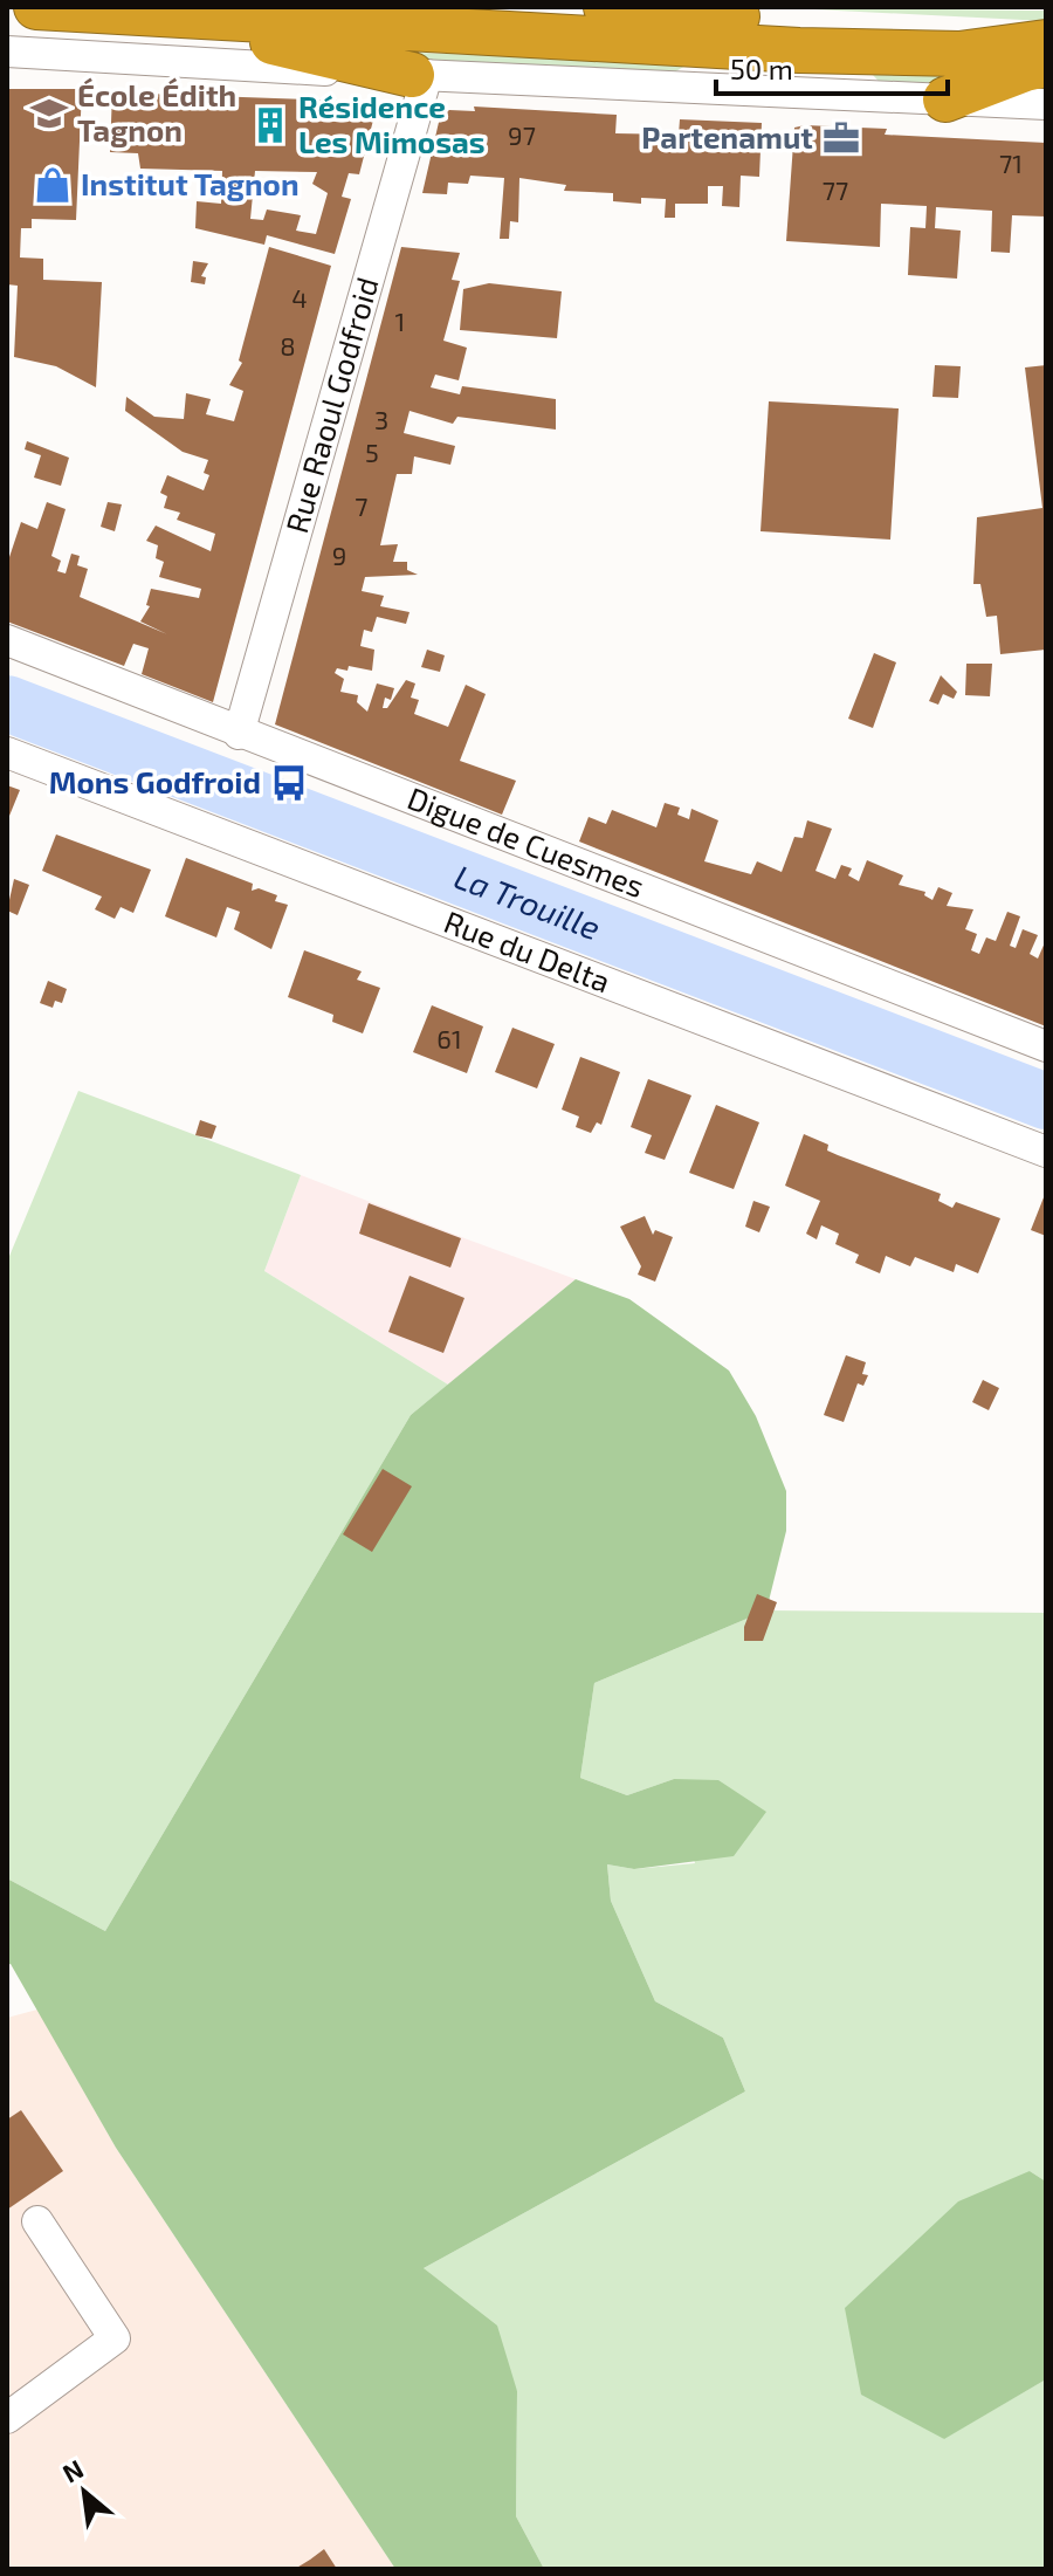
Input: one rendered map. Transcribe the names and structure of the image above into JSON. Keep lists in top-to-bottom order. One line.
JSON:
{"streets":{"street":["Rue Raoul Godfroid","Digue de Cuesmes","Rue du Delta"]},"crossings":[["Rue Raoul Godfroid","Digue de Cuesmes"]],"water":["La Trouille"],"places":{"school or university":["École Édith Tagnon"],"building":["Résidence Les Mimosas"],"office":["Partenamut"],"shop":["Institut Tagnon"],"bus stop":["Mons Godfroid"]},"house_numbers":["97","71","77","4","1","8","3","5","7","9","61"],"scale_bar":"50 m","north":"top left"}
